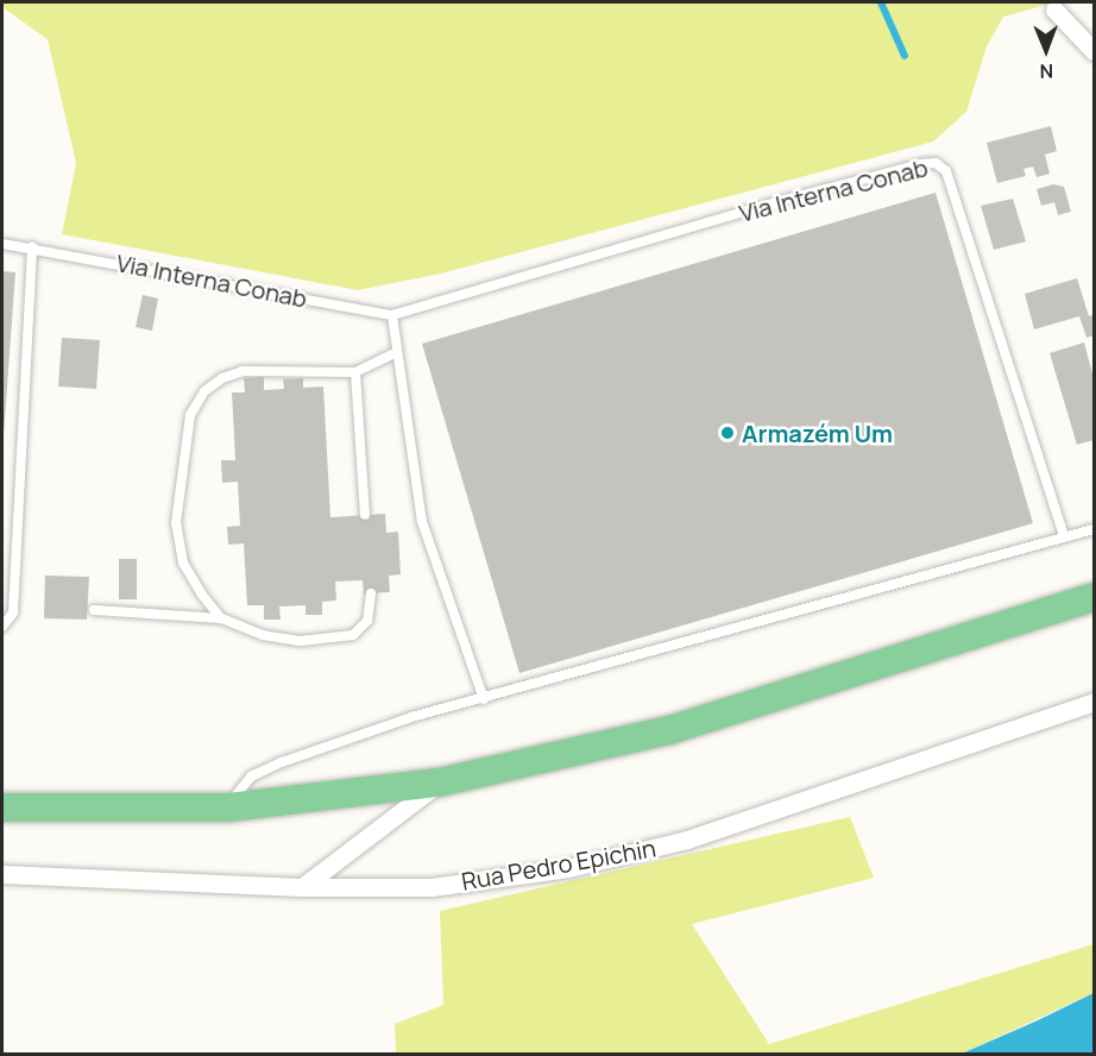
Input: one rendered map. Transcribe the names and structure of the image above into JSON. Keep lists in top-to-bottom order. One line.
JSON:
{"streets":{"street":["Rua Pedro Epichin"],"lane":["Via Interna Conab"]},"places":["Armazém Um"],"north":"bottom"}
